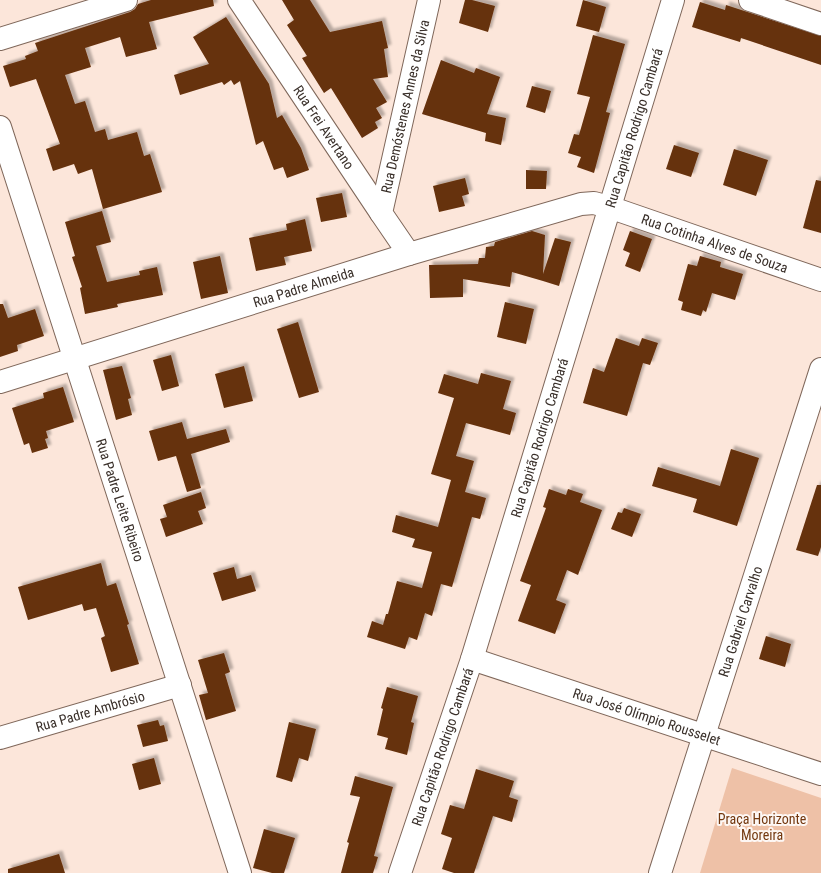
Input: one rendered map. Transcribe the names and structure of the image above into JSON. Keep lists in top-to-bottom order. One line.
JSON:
{"streets":{"street":["Rua Demóstenes Annes da Silva","Rua Frei Avertano","Rua Capitão Rodrigo Cambará","Rua Cotinha Alves de Souza","Rua Padre Almeida","Rua Padre Leite Ribeiro","Rua Gabriel Carvalho","Rua Padre Ambrósio","Rua José Olímpio Rousselet"]},"crossings":[["Rua Demóstenes Annes da Silva","Rua Frei Avertano"],["Rua Frei Avertano","Rua Padre Almeida"],["Rua Capitão Rodrigo Cambará","Rua Cotinha Alves de Souza"],["Rua Capitão Rodrigo Cambará","Rua Padre Almeida"],["Rua Capitão Rodrigo Cambará","Rua José Olímpio Rousselet"],["Rua Cotinha Alves de Souza","Rua Padre Almeida"],["Rua Padre Almeida","Rua Padre Leite Ribeiro"],["Rua Padre Leite Ribeiro","Rua Padre Ambrósio"],["Rua Gabriel Carvalho","Rua José Olímpio Rousselet"]],"parks":["Praça Horizonte Moreira"]}
